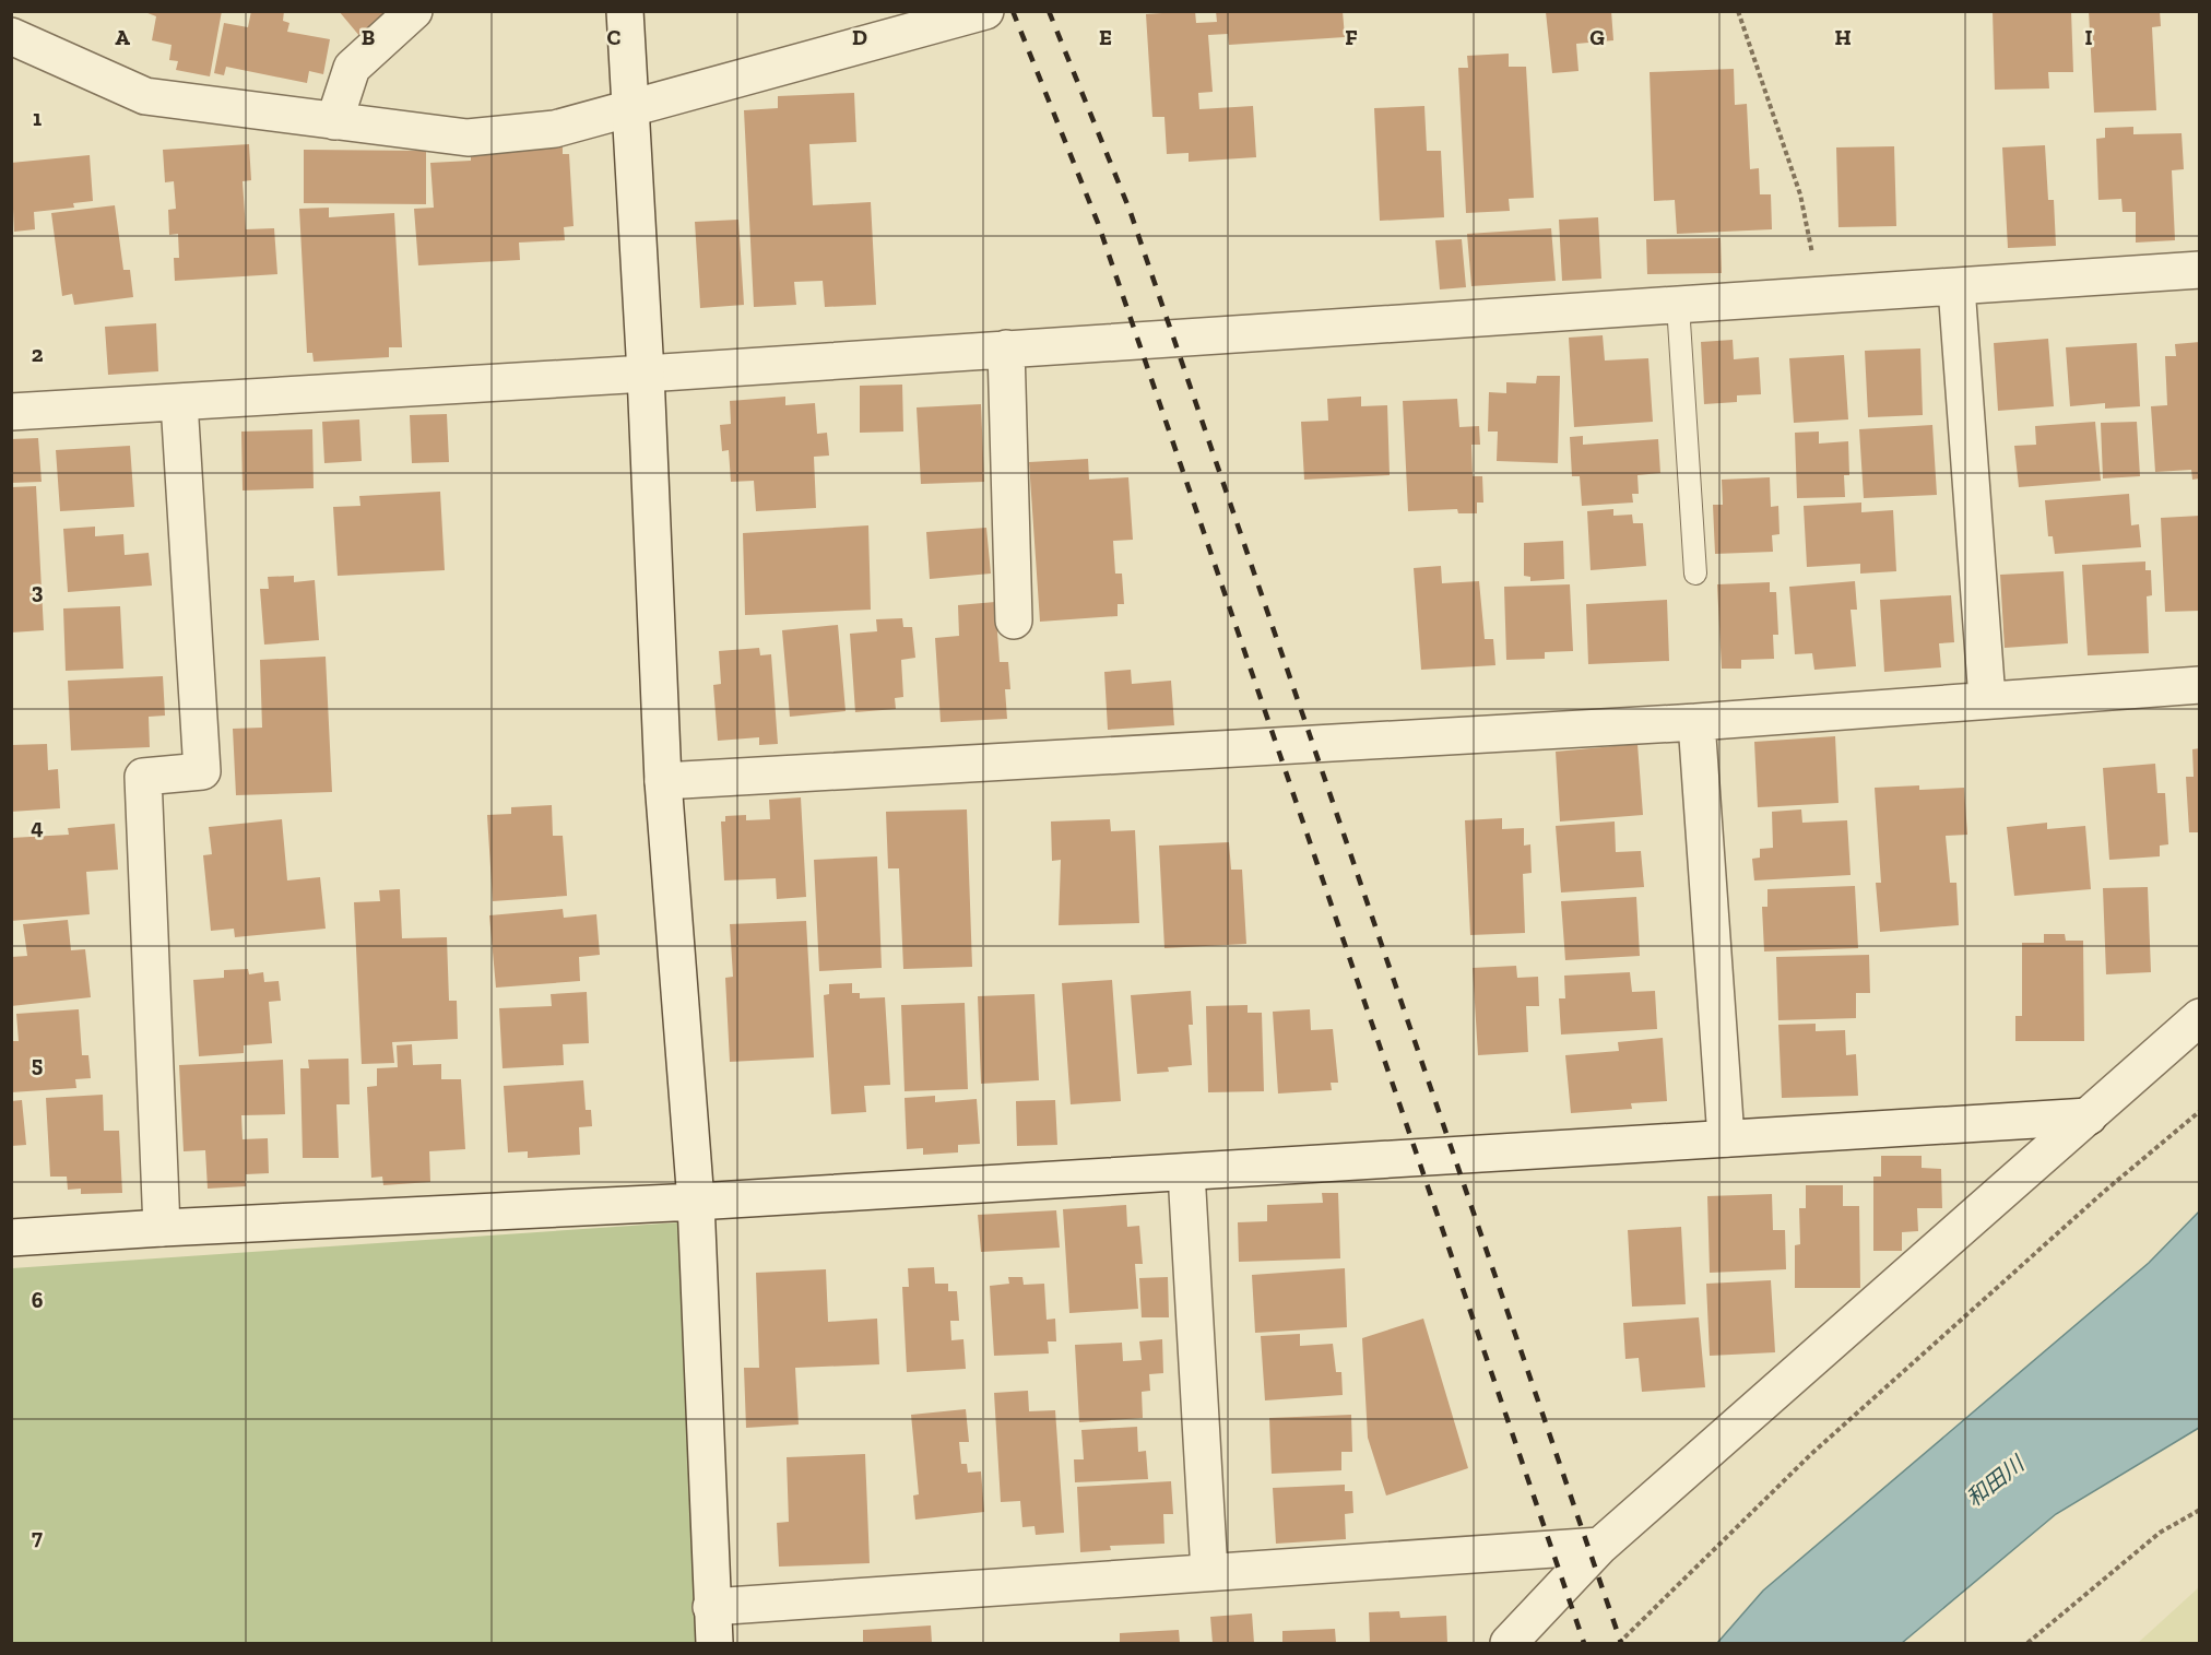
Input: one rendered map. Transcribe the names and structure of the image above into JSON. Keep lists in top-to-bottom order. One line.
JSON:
{"water":["和田川"],"grid":{"columns":["A","B","C","D","E","F","G","H","I"],"rows":["1","2","3","4","5","6","7"]}}
